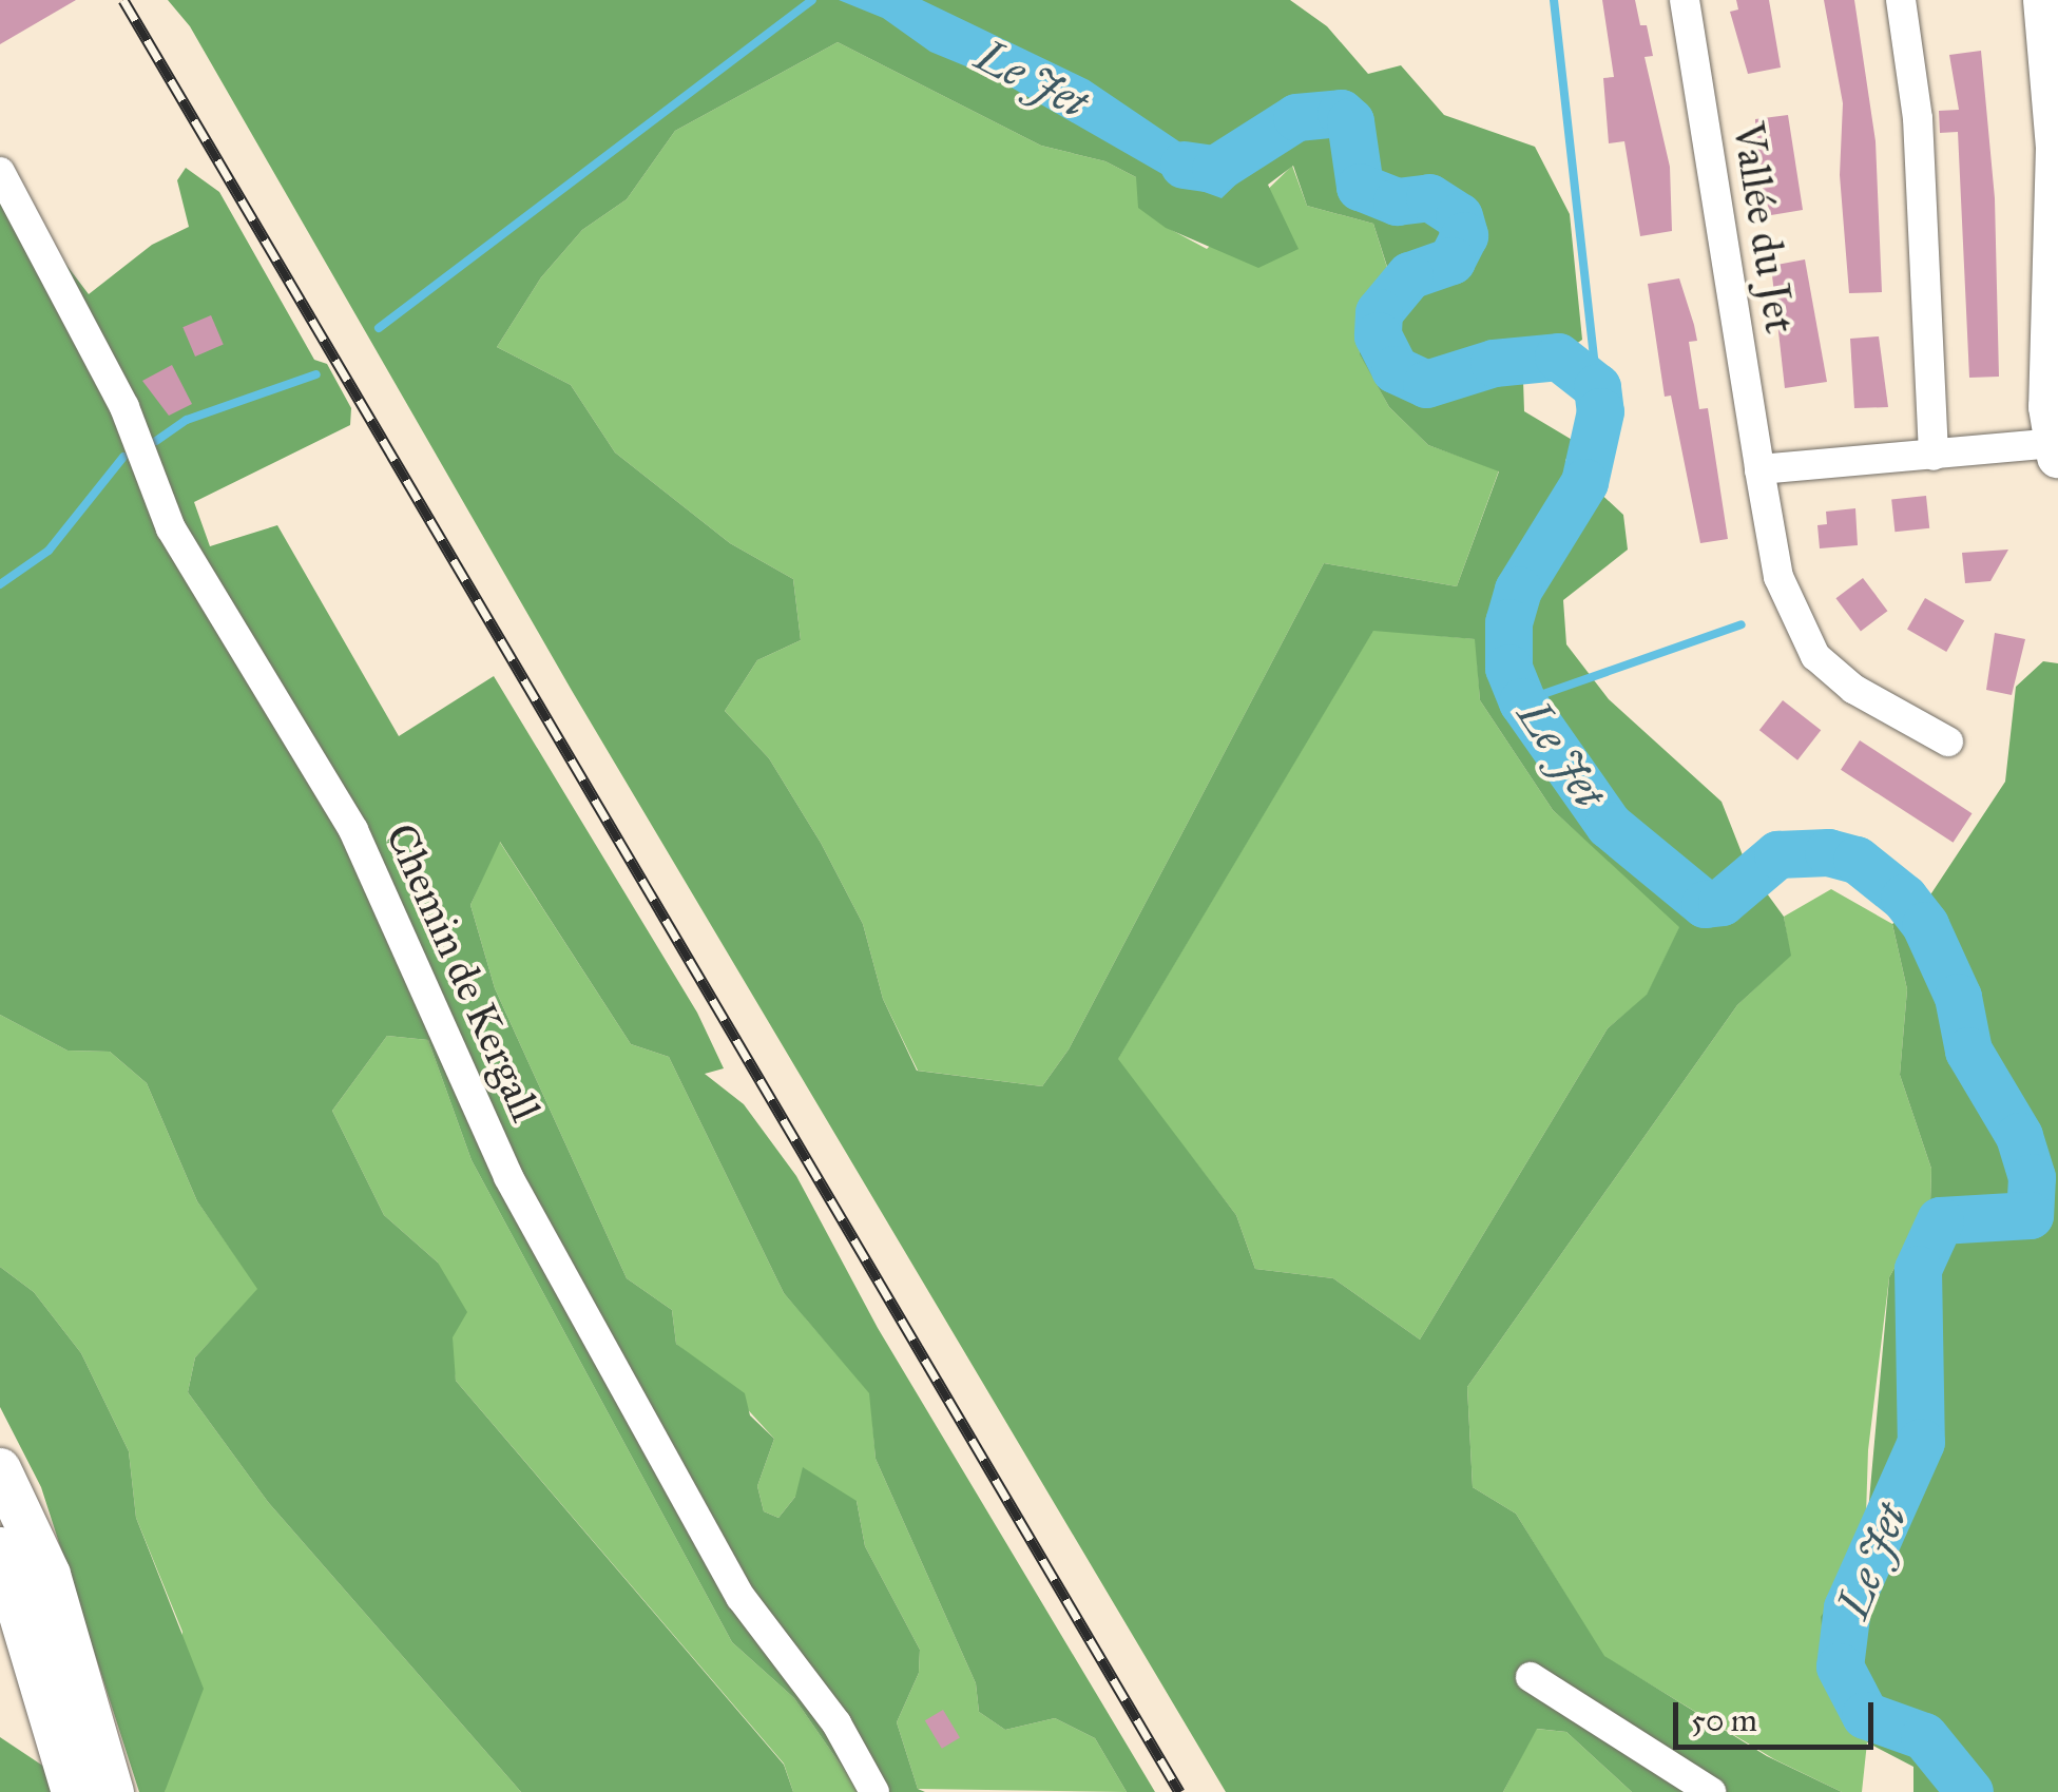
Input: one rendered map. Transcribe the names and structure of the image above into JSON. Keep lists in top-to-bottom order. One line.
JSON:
{"streets":{"street":["Vallée du Jet","Chemin de Kergall"]},"water":["Le Jet"],"scale_bar":"50 m"}
